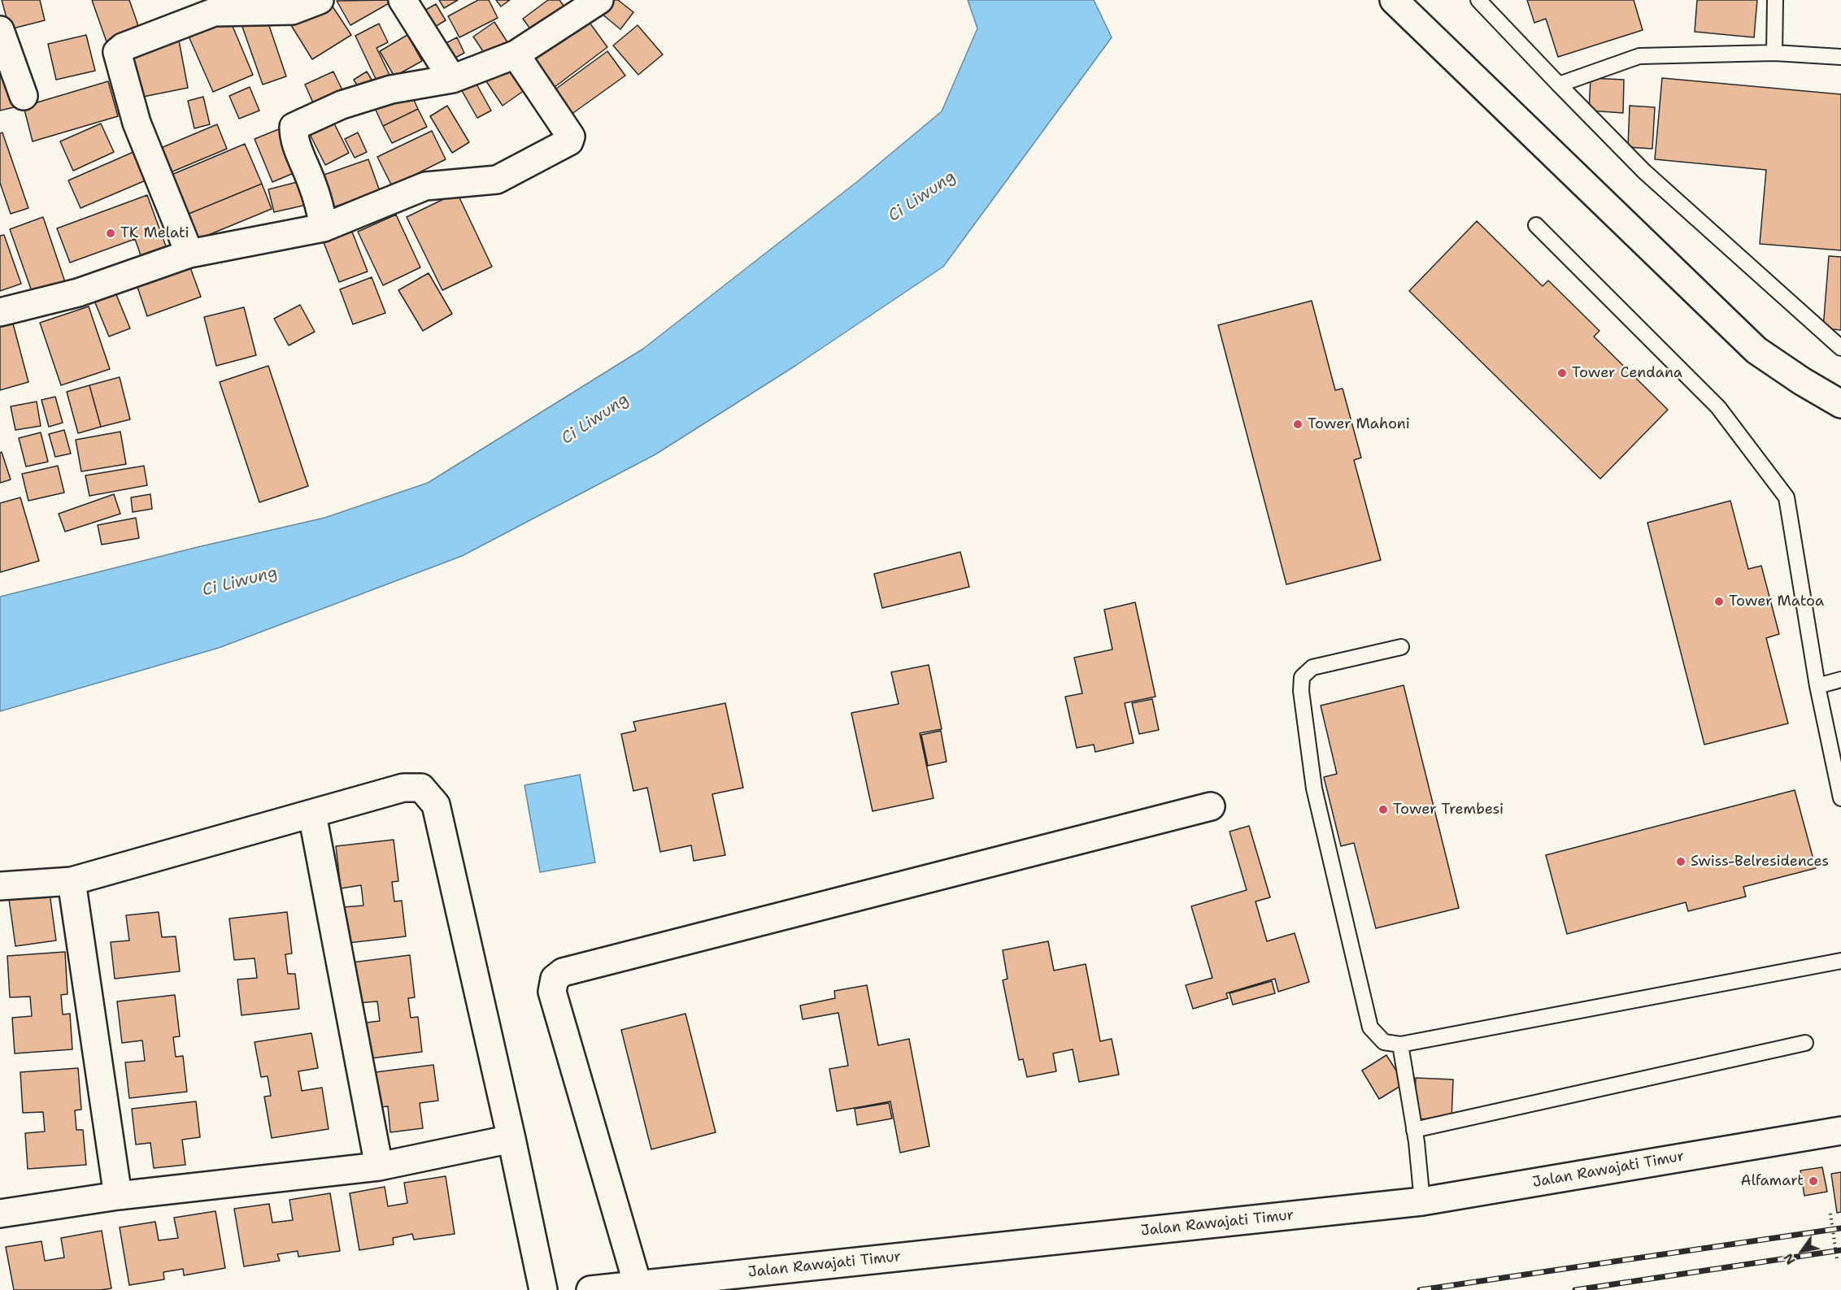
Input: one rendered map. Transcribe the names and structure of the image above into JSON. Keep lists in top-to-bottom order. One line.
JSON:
{"streets":{"street":["Jalan Rawajati Timur"]},"water":["Ci Liwung"],"places":["TK Melati","Tower Cendana","Tower Mahoni","Tower Matoa","Tower Trembesi","Swiss-Belresidences","Alfamart"],"north":"bottom left"}
